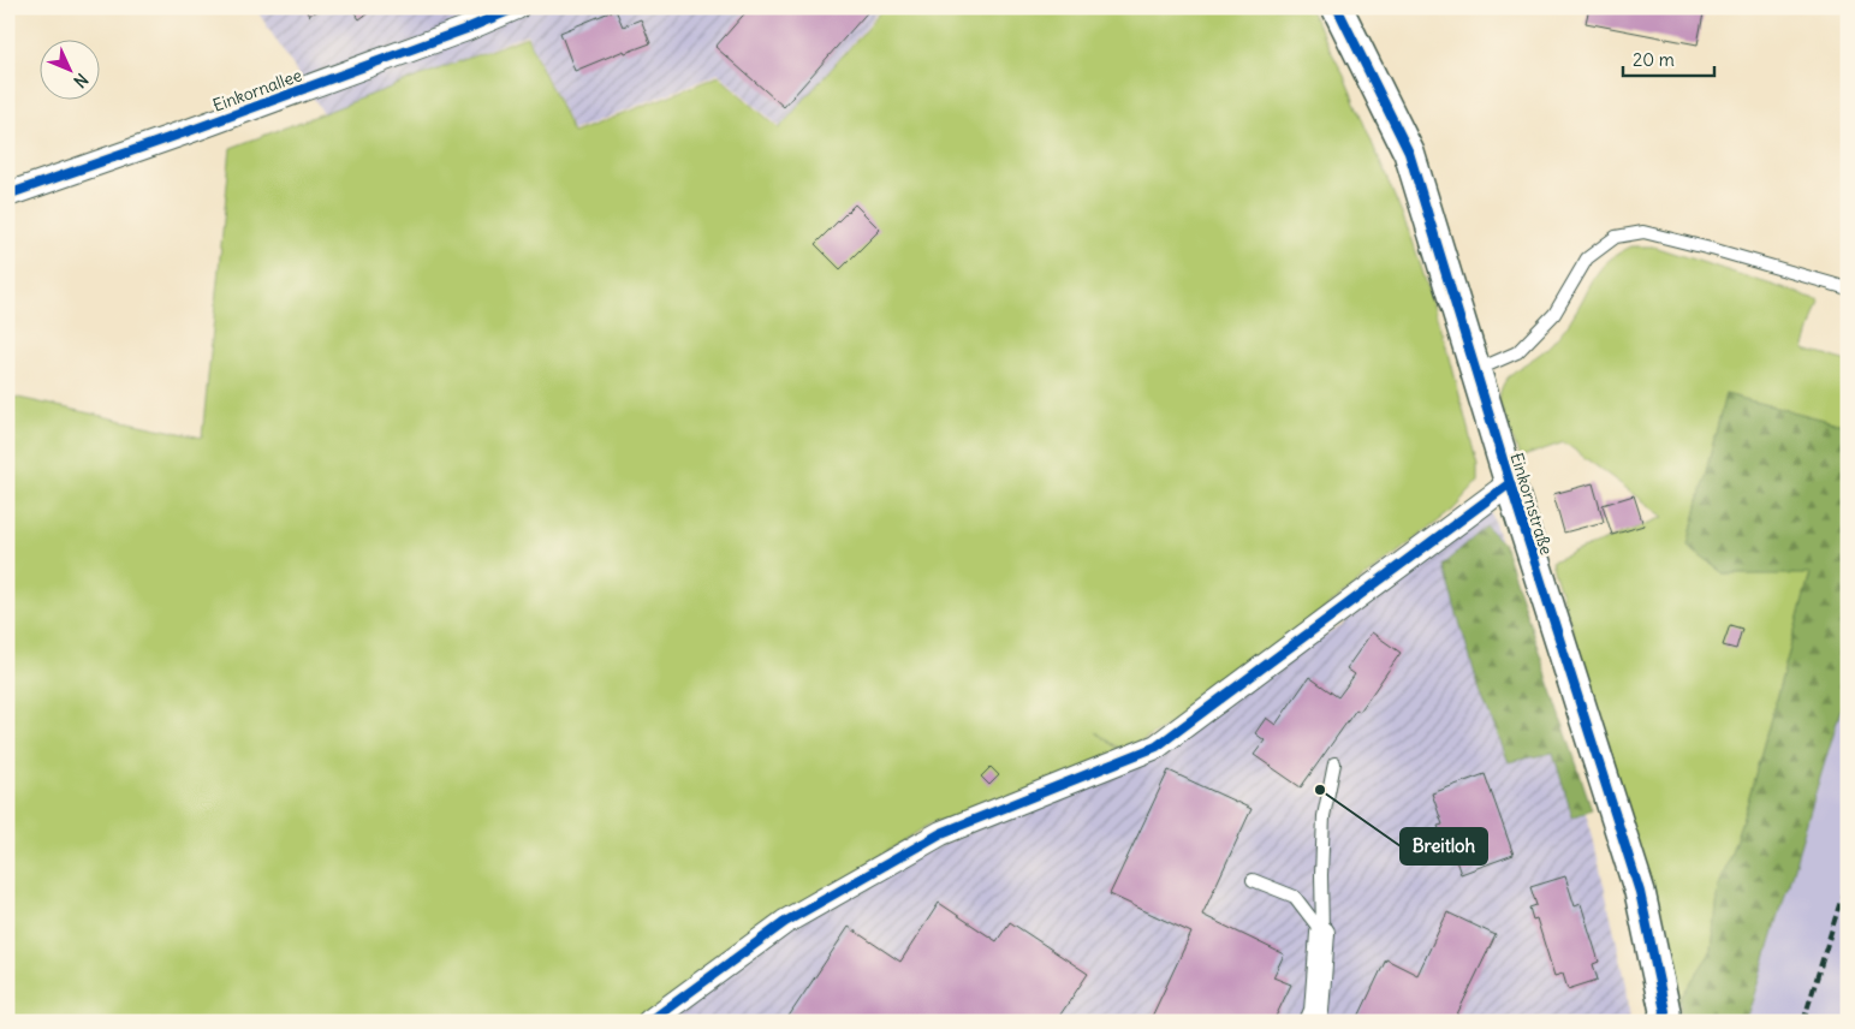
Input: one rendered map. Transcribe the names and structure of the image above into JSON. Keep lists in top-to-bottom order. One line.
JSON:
{"streets":{"street":["Einkornallee","Einkornstraße"]},"places":["Breitloh"],"scale_bar":"20 m","north":"bottom right"}
